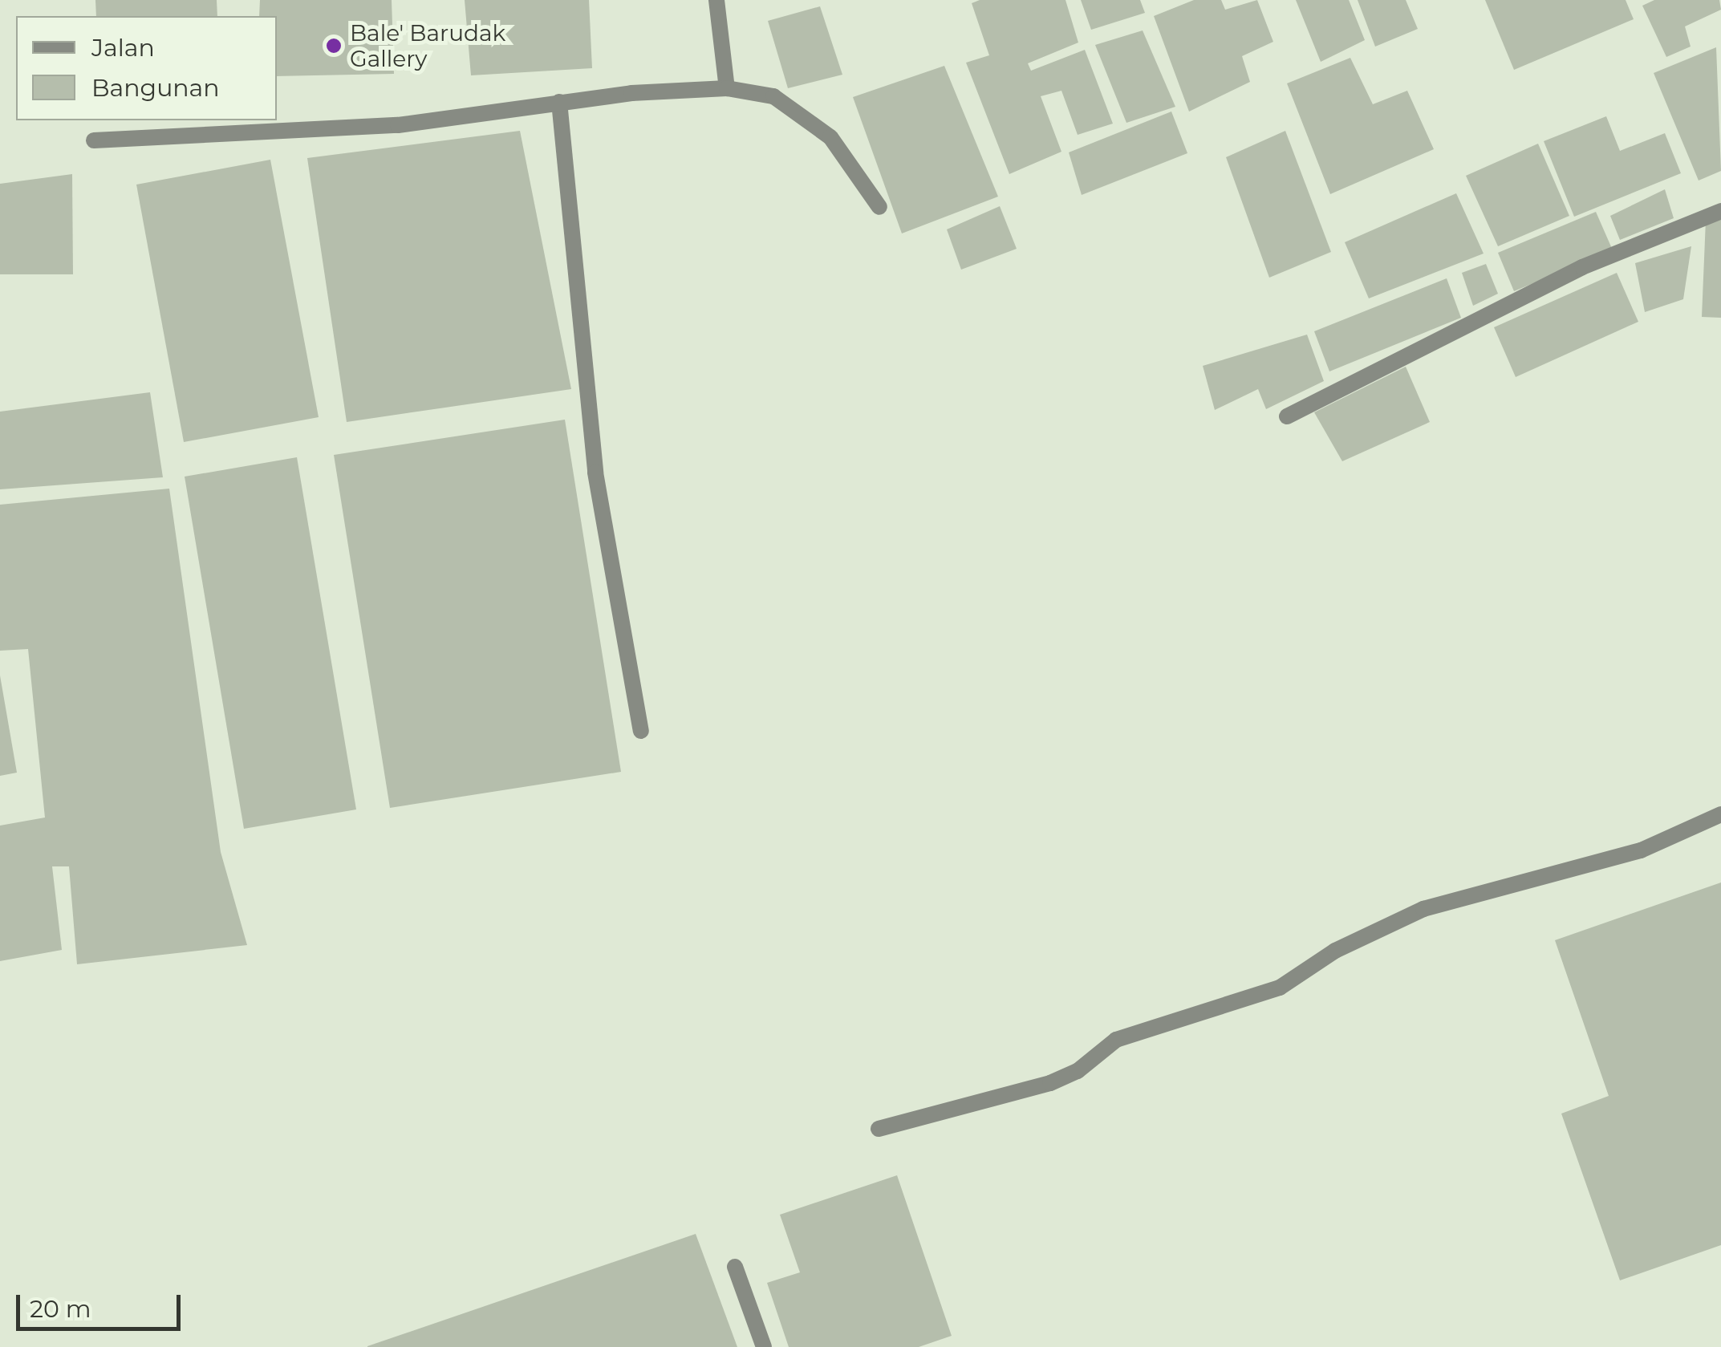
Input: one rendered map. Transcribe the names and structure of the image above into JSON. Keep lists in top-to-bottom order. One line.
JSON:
{"places":["Bale' Barudak Gallery"],"legend":["Jalan","Bangunan"],"scale_bar":"20 m"}
